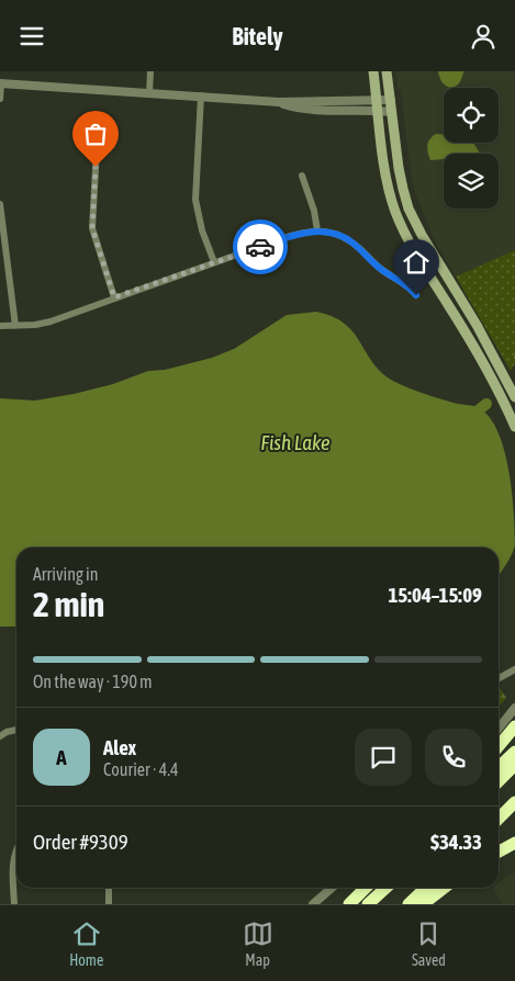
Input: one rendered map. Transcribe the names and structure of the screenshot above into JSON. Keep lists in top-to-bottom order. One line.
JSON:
{"water":["Fish Lake"],"page":{"header":"Bitely","heading":["2 min","Arriving in","15:04–15:09"],"panel":["Alex","Courier · 4.4","Order #9309","$34.33"],"bar":"On the way · 190 m","round":"A","tabs":["Home","Map","Saved"]}}
